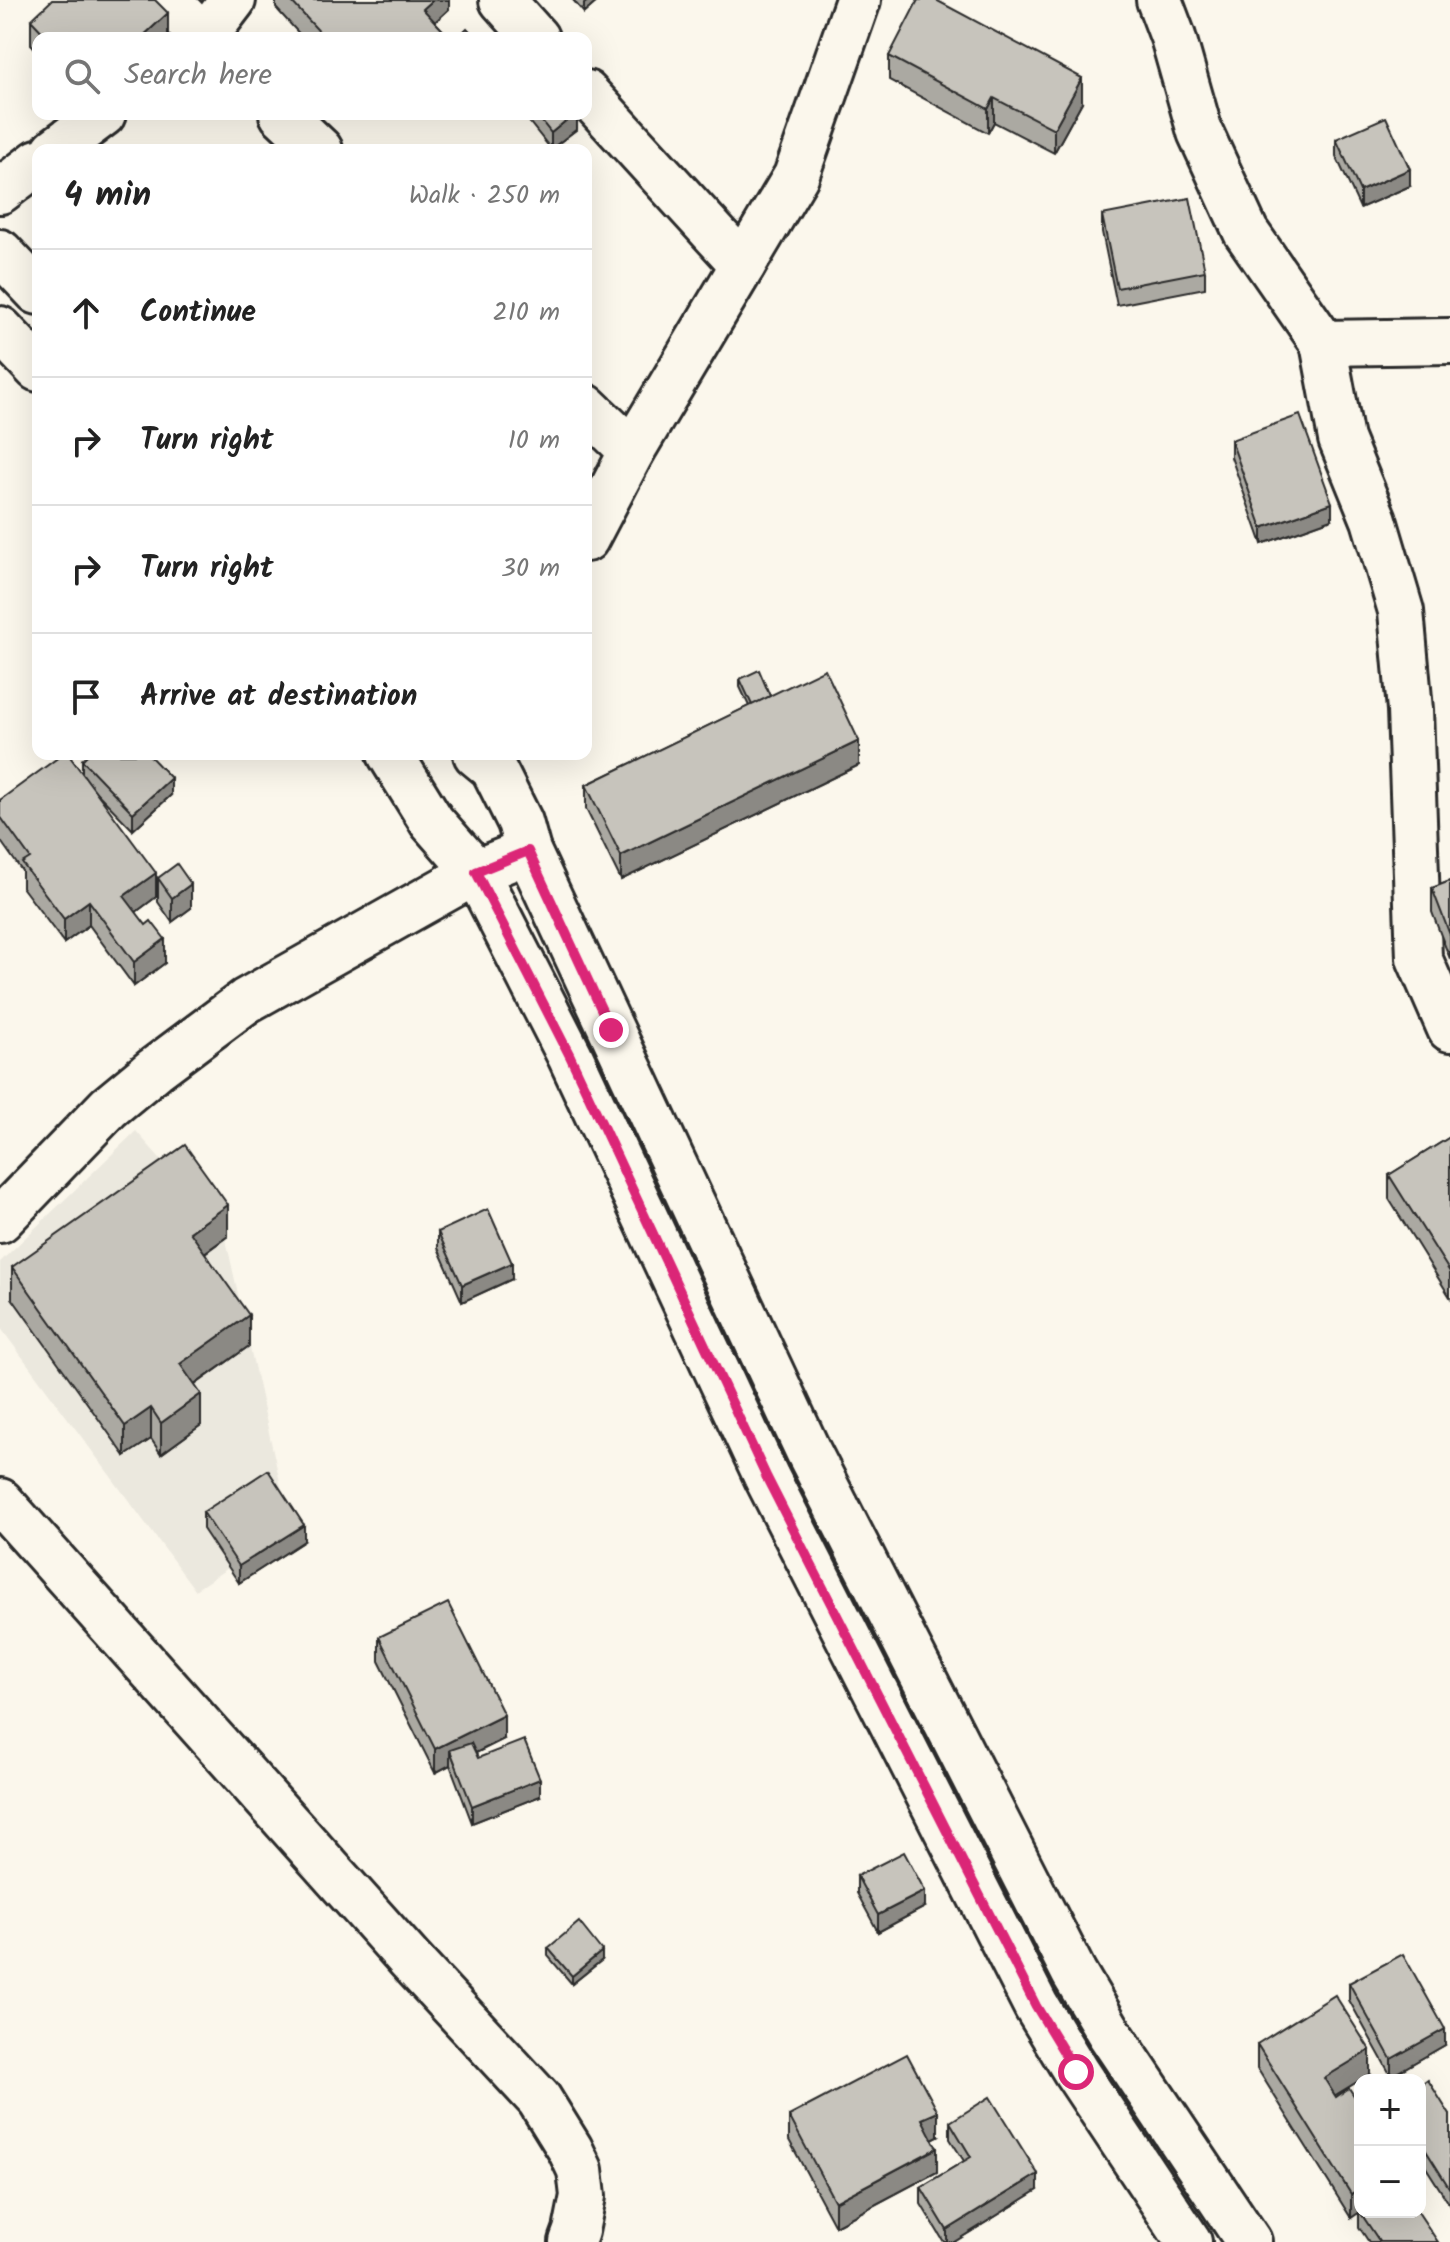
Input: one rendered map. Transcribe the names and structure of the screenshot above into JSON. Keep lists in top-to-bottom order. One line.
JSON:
{"page":{"search":"Search here","heading":["4 min","Walk · 250 m"],"list":[["Continue","210 m"],["Turn right","10 m"],["Turn right","30 m"],"Arrive at destination"],"map_buttons":["+","−"]}}
